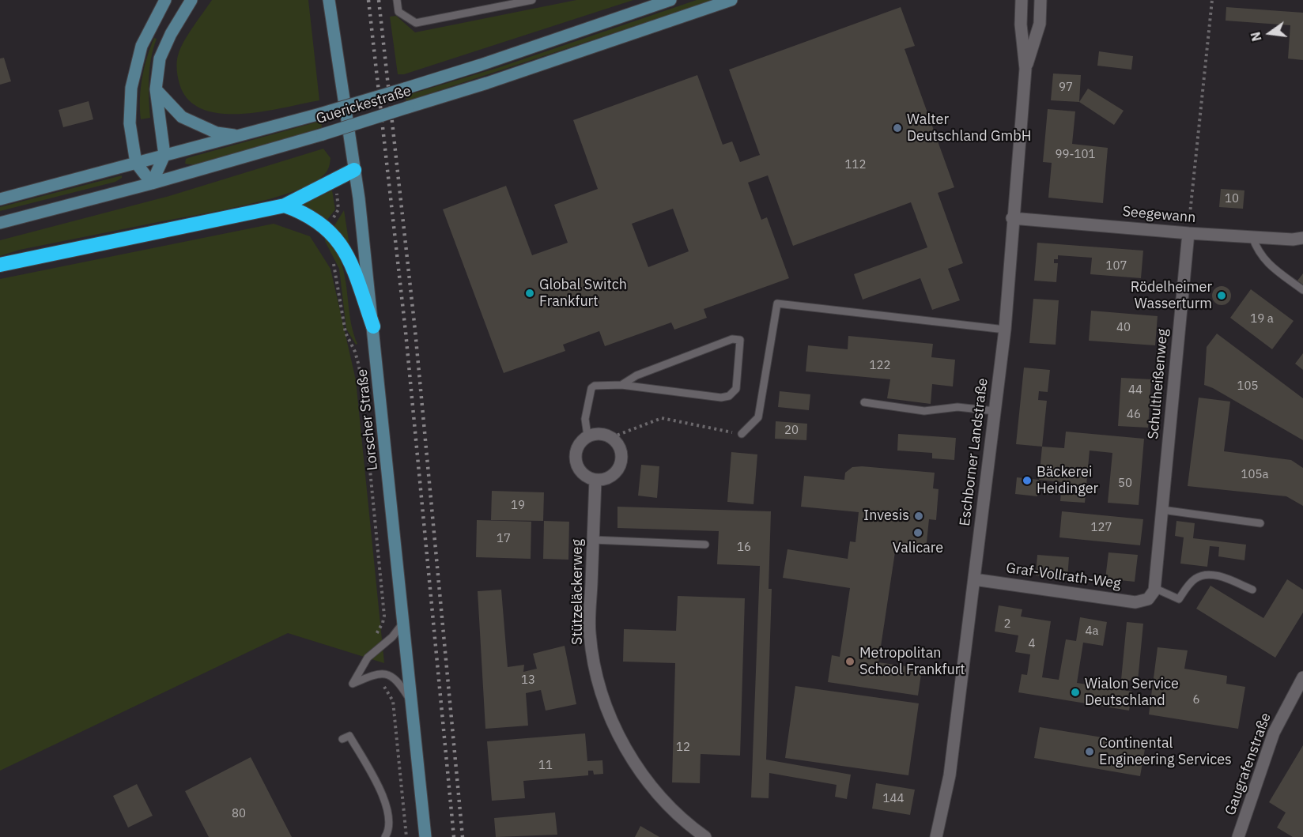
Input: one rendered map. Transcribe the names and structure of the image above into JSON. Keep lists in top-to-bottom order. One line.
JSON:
{"streets":{"main road":["Guerickestraße","Lorscher Straße"],"street":["Seegewann","Schultheißenweg","Eschborner Landstraße","Graf-Vollrath-Weg","Stützeläckerweg","Gaugrafenstraße"]},"crossings":[["Seegewann","Schultheißenweg"],["Seegewann","Eschborner Landstraße"],["Schultheißenweg","Graf-Vollrath-Weg"],["Eschborner Landstraße","Graf-Vollrath-Weg"]],"places":["Walter Deutschland GmbH","Global Switch Frankfurt","Rödelheimer Wasserturm","Bäckerei Heidinger","Invesis","Valicare","Metropolitan School Frankfurt","Wialon Service Deutschland","Continental Engineering Services"],"house_numbers":["97","99-101","112","10","107","19 a","40","122","105","44","46","20","105a","50","19","127","17","16","2","4a","4","13","6","12","11","144","80"],"north":"left"}
